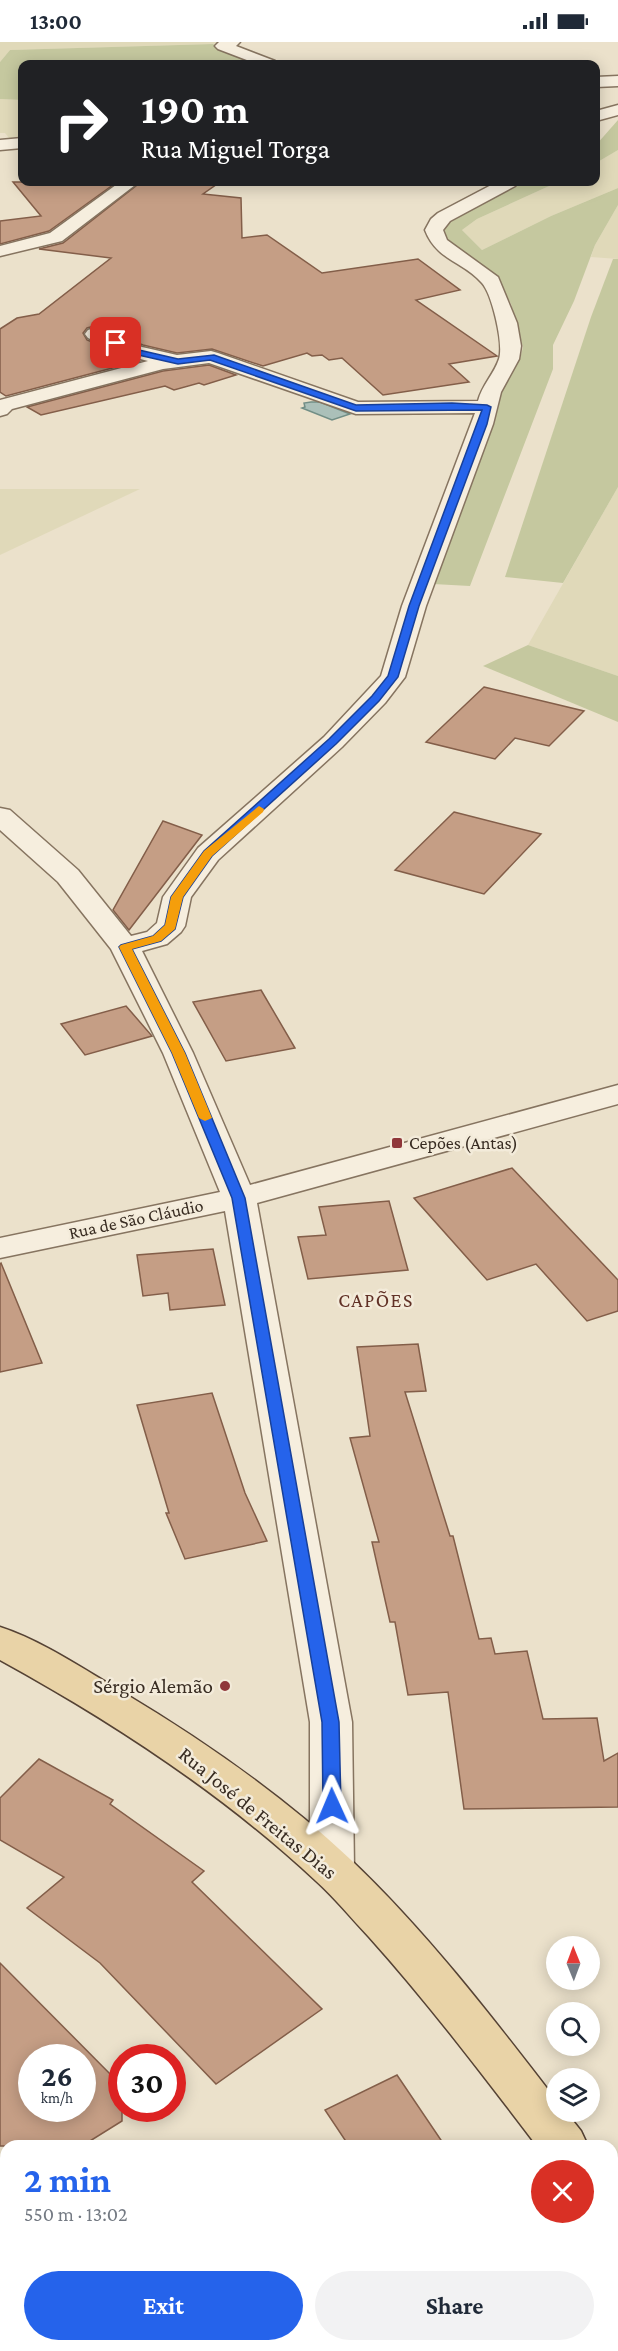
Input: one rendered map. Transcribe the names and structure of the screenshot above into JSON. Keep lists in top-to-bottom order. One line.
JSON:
{"streets":{"main road":["Rua José de Freitas Dias"],"street":["Rua de São Cláudio"]},"districts":["CAPÕES"],"places":{"transit":["Cepões (Antas)"],"other":["Sérgio Alemão"]},"north":"top","page":{"status":"13:00","turn":["190 m","Rua Miguel Torga"],"speed":"26 km/h","limit":"30","heading":["2 min","550 m · 13:02"],"buttons":["Exit","Share"]}}
